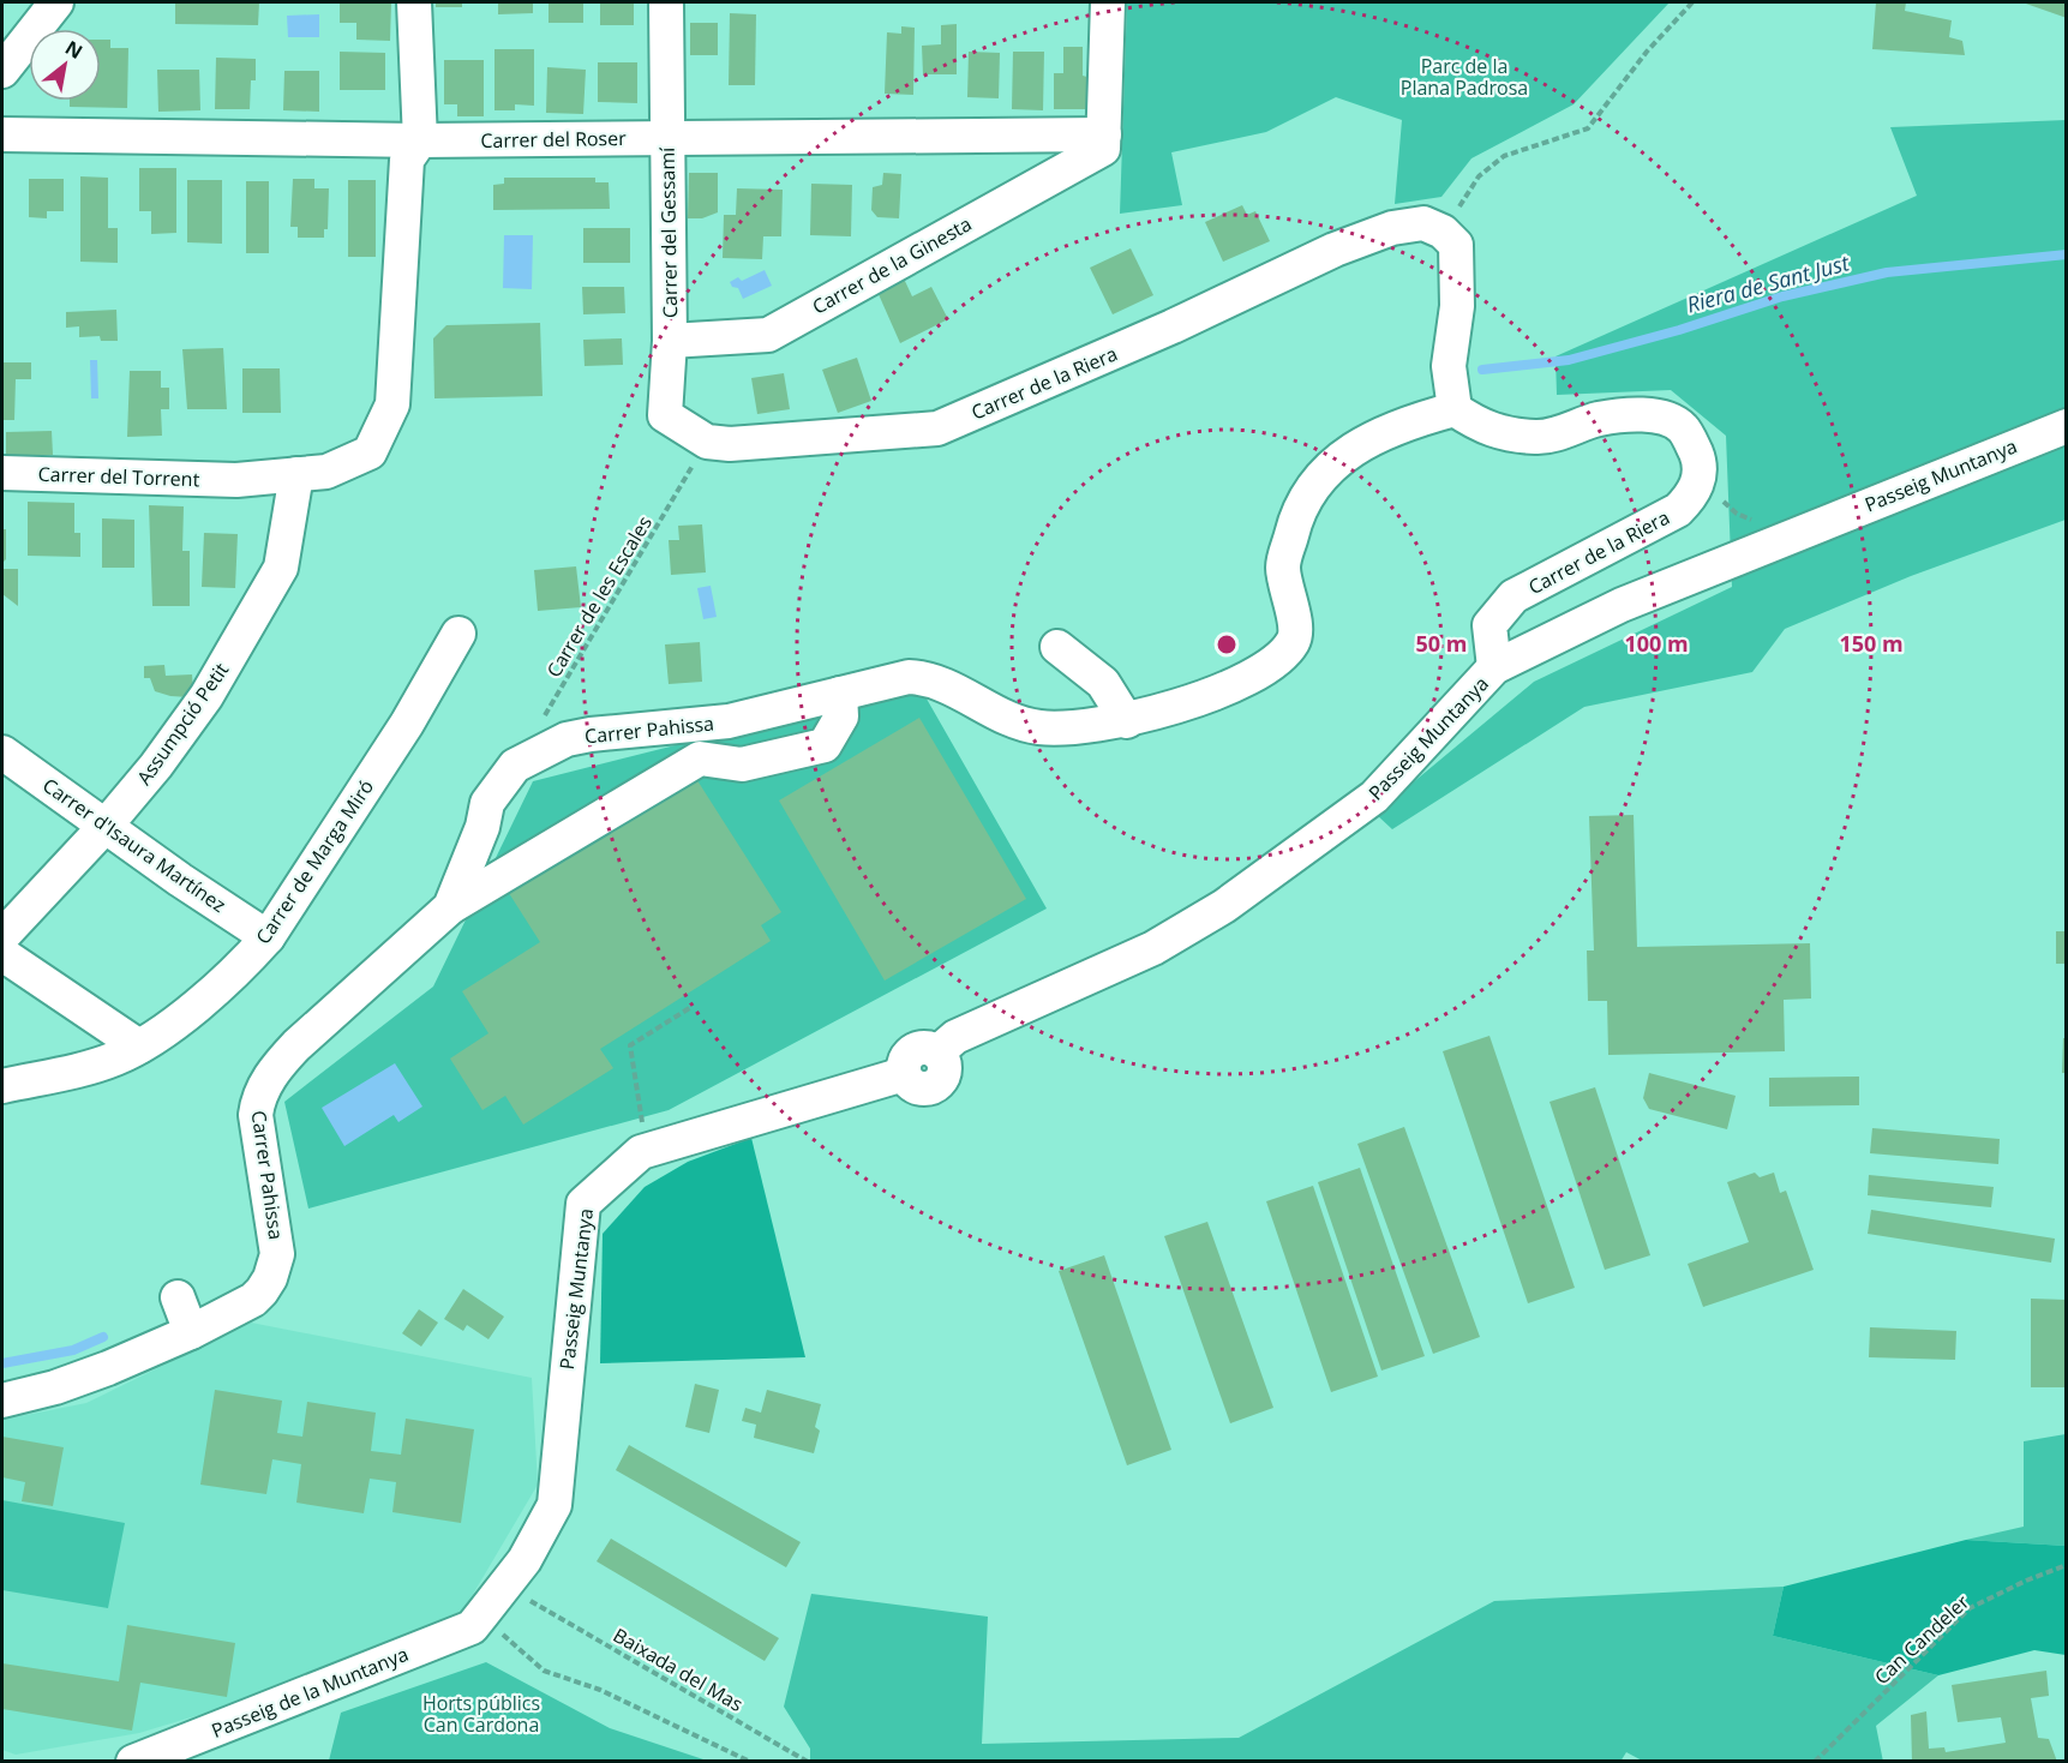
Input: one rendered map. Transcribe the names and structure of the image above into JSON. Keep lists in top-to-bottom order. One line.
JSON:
{"streets":{"street":["Carrer del Roser","Carrer del Gessamí","Carrer de la Ginesta","Carrer de la Riera","Passeig Muntanya","Carrer del Torrent","Assumpció Petit","Carrer Pahissa","Carrer d'Isaura Martínez","Carrer de Marga Miró","Passeig de la Muntanya"],"path":["Carrer de les Escales","Can Candeler","Baixada del Mas"]},"crossings":[["Carrer del Roser","Carrer del Gessamí"],["Carrer del Roser","Carrer de la Ginesta"],["Carrer del Roser","Carrer del Torrent"],["Carrer del Gessamí","Carrer de la Ginesta"],["Carrer del Gessamí","Carrer de la Riera"],["Carrer del Gessamí","Carrer de les Escales"],["Carrer de la Riera","Passeig Muntanya"],["Carrer de la Riera","Carrer de les Escales"],["Passeig Muntanya","Passeig de la Muntanya"],["Carrer del Torrent","Assumpció Petit"],["Assumpció Petit","Carrer d'Isaura Martínez"],["Carrer d'Isaura Martínez","Carrer de Marga Miró"]],"water":["Riera de Sant Just"],"parks":["Parc de la Plana Padrosa","Horts públics Can Cardona"],"north":"top right","rings":["50 m","100 m","150 m"]}
